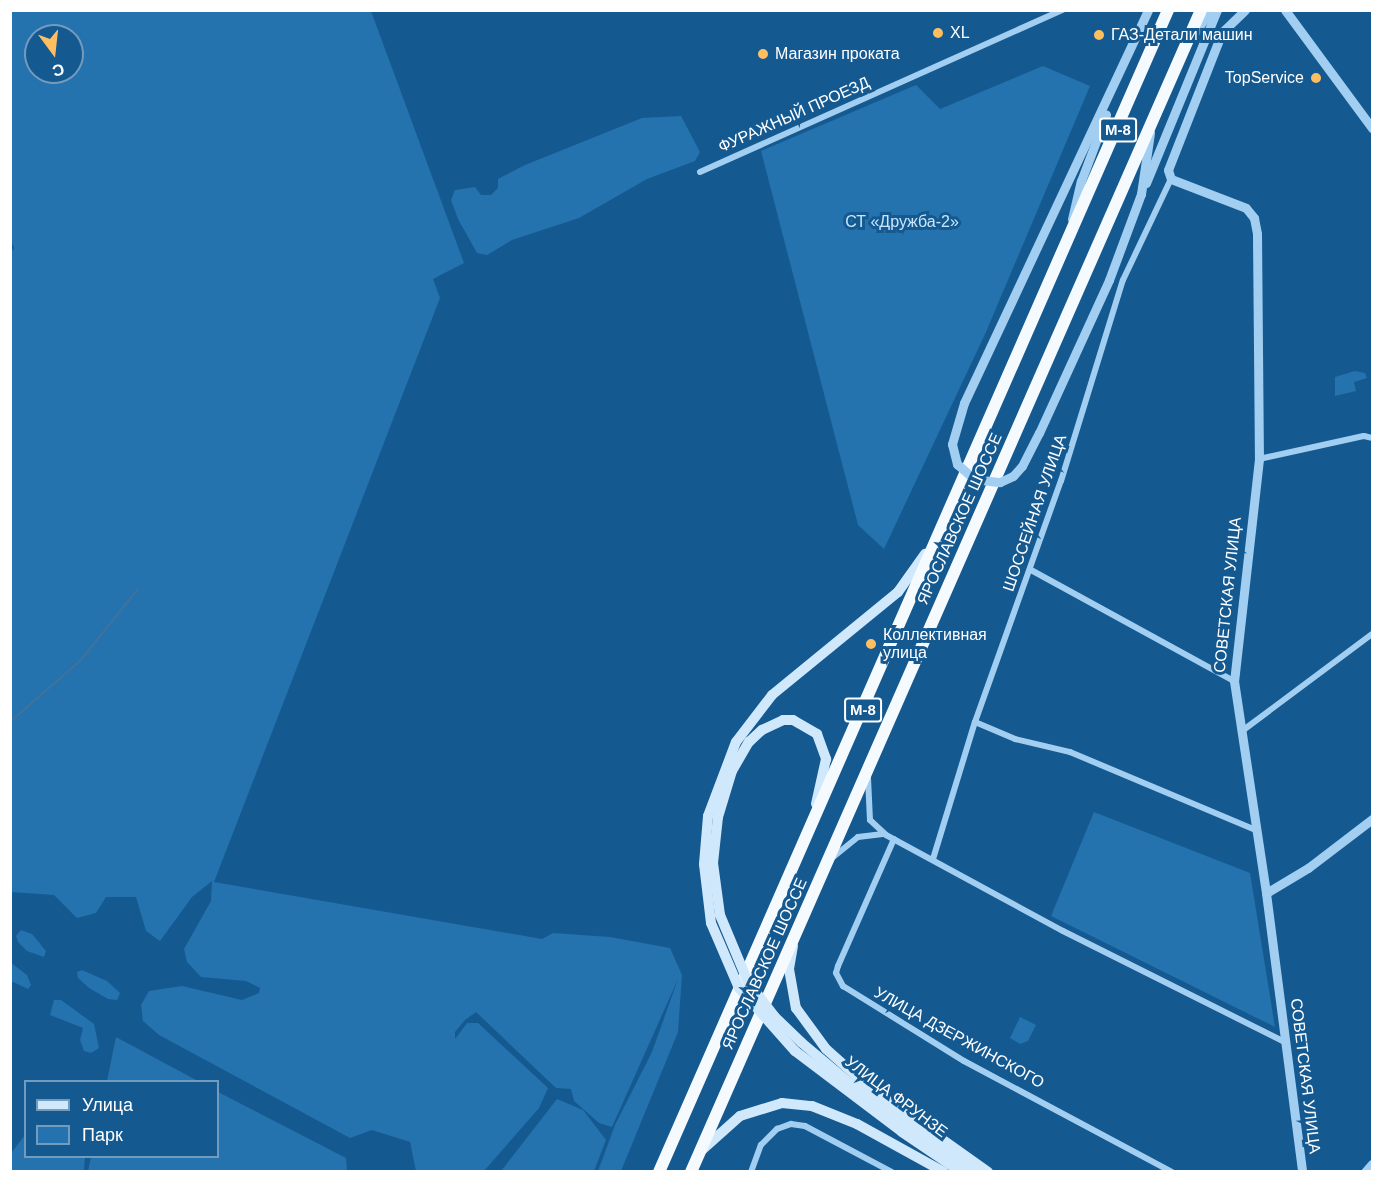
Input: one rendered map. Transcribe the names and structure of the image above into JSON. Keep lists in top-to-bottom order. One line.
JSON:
{"streets":{"highway":["М-8","ЯРОСЛАВСКОЕ ШОССЕ"],"main road":["УЛИЦА ФРУНЗЕ"],"street":["ФУРАЖНЫЙ ПРОЕЗД","ШОССЕЙНАЯ УЛИЦА","СОВЕТСКАЯ УЛИЦА","УЛИЦА ДЗЕРЖИНСКОГО"]},"crossings":[["ШОССЕЙНАЯ УЛИЦА","СОВЕТСКАЯ УЛИЦА"]],"parks":["СТ «Дружба-2»"],"places":["XL","ГАЗ-Детали машин","Магазин проката","TopService","Коллективная улица"],"legend":["Улица","Парк"],"north":"bottom"}
